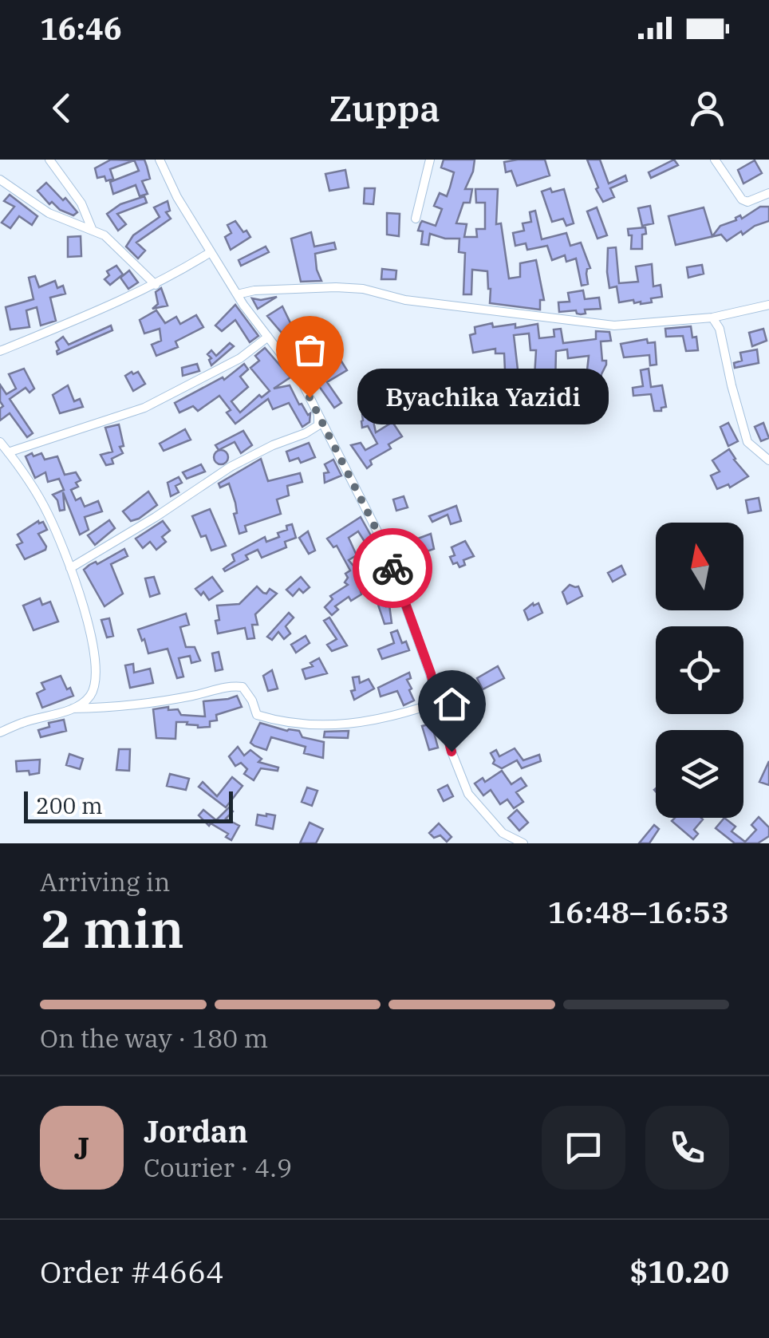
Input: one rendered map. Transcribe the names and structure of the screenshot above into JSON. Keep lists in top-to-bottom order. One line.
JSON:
{"places":["Byachika Yazidi"],"scale_bar":"200 m","north":"top","page":{"status":"16:46","header":"Zuppa","bubble":"Byachika Yazidi","scale":"200 m","heading":["2 min","Arriving in","16:48–16:53"],"panel":["Jordan","Courier · 4.9","Order #4664","$10.20"],"bar":"On the way · 180 m","round":"J"}}
